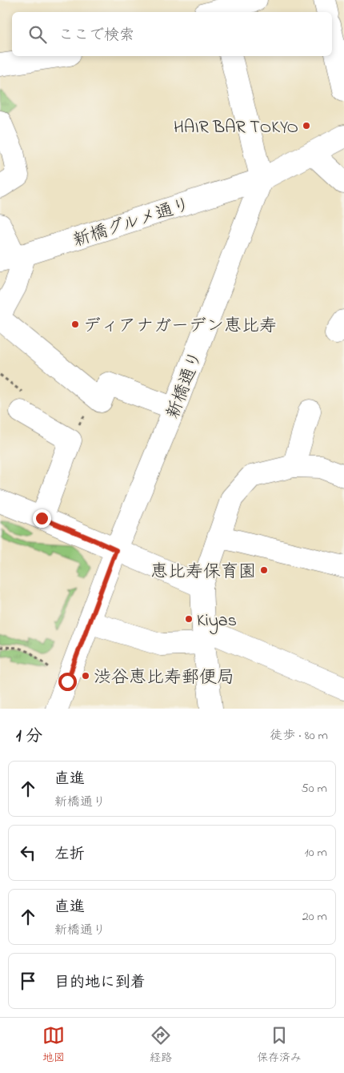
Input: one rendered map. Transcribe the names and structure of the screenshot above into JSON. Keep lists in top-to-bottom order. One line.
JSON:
{"streets":{"street":["新橋グルメ通り","新橋通り"]},"crossings":[["新橋グルメ通り","新橋通り"]],"places":["HAIR BAR TOKYO","ディアナガーデン恵比寿","恵比寿保育園","Kiyas","渋谷恵比寿郵便局"],"page":{"search":"ここで検索","heading":["1 分","徒歩 · 80 m"],"list":[["直進","新橋通り","50 m"],["左折","10 m"],["直進","新橋通り","20 m"],"目的地に到着"],"nav":["地図","経路","保存済み"]}}
